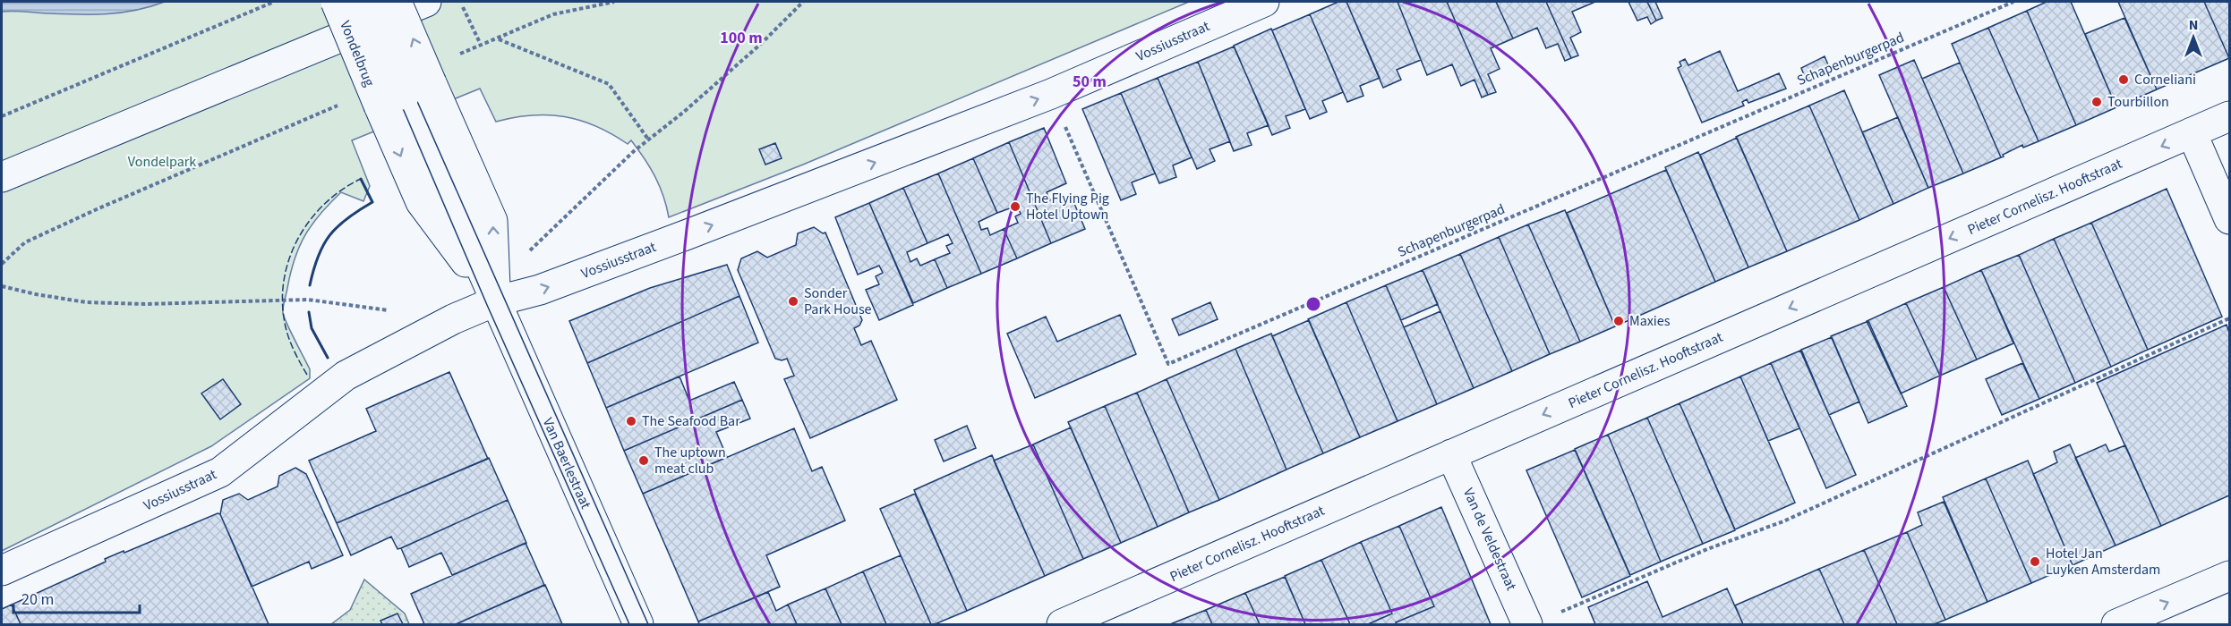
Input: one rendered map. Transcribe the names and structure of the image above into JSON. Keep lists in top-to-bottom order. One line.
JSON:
{"streets":{"street":["Vossiusstraat","Vondelbrug","Pieter Cornelisz. Hooftstraat","Van Baerlestraat","Van de Veldestraat"],"path":["Schapenburgerpad"]},"crossings":[["Vossiusstraat","Schapenburgerpad"],["Vossiusstraat","Van Baerlestraat"],["Vondelbrug","Van Baerlestraat"],["Pieter Cornelisz. Hooftstraat","Van de Veldestraat"]],"one_way":["Vossiusstraat","Pieter Cornelisz. Hooftstraat"],"parks":["Vondelpark"],"places":["Corneliani","Tourbillon","The Flying Pig Hotel Uptown","Sonder Park House","Maxies","The Seafood Bar","The uptown meat club","Hotel Jan Luyken Amsterdam"],"scale_bar":"20 m","north":"top","rings":["100 m","50 m"]}
